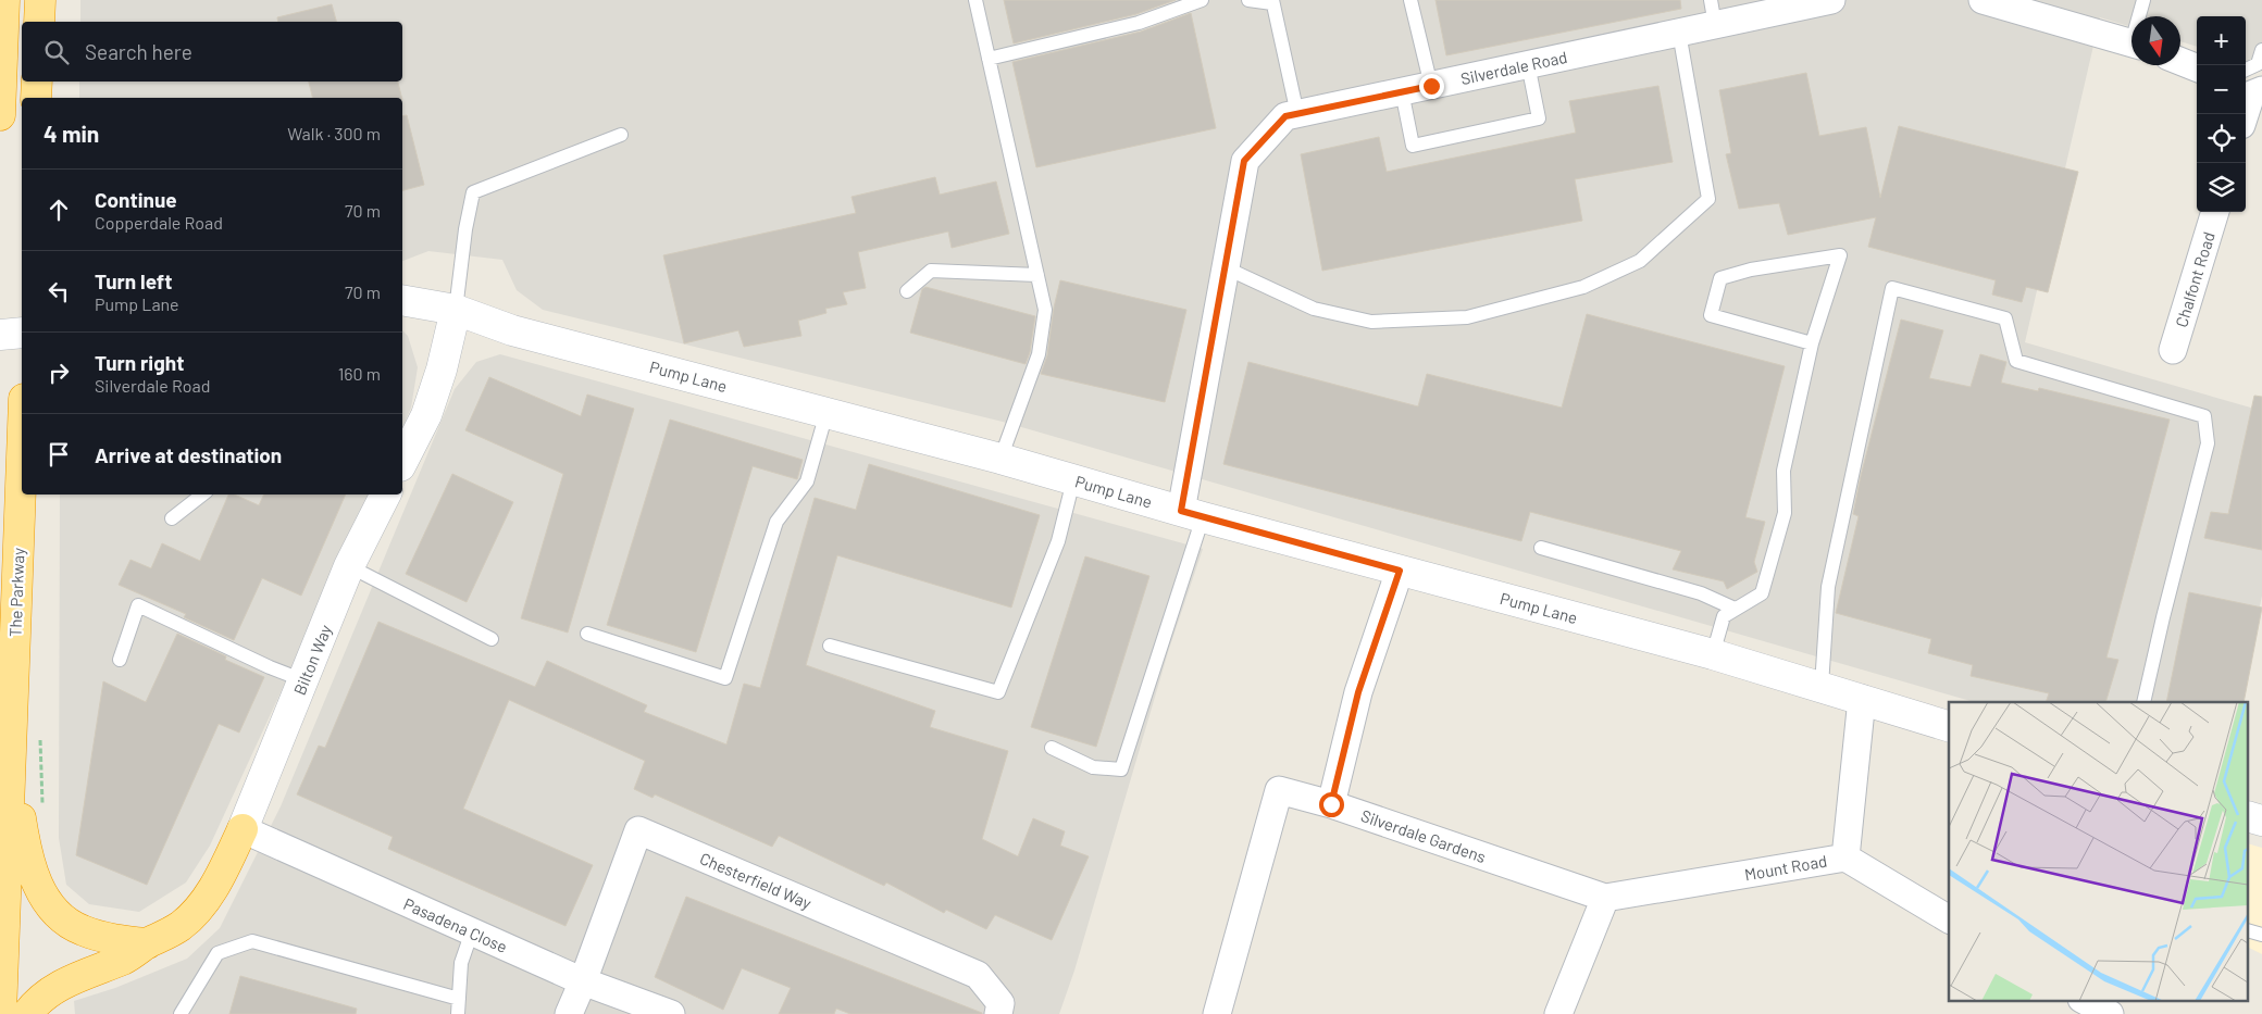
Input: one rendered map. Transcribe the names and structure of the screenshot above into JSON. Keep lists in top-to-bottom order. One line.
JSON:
{"streets":{"highway":["The Parkway"],"street":["Silverdale Road","Chalfont Road","Pump Lane","Bilton Way","Silverdale Gardens","Mount Road","Chesterfield Way","Pasadena Close"]},"crossings":[["Silverdale Road","Pump Lane"],["Bilton Way","Pasadena Close"],["Silverdale Gardens","Mount Road"],["Chesterfield Way","Pasadena Close"]],"north":"bottom","page":{"map_buttons":["+","−"],"search":"Search here","heading":["4 min","Walk · 300 m"],"list":[["Continue","Copperdale Road","70 m"],["Turn left","Pump Lane","70 m"],["Turn right","Silverdale Road","160 m"],"Arrive at destination"]}}
